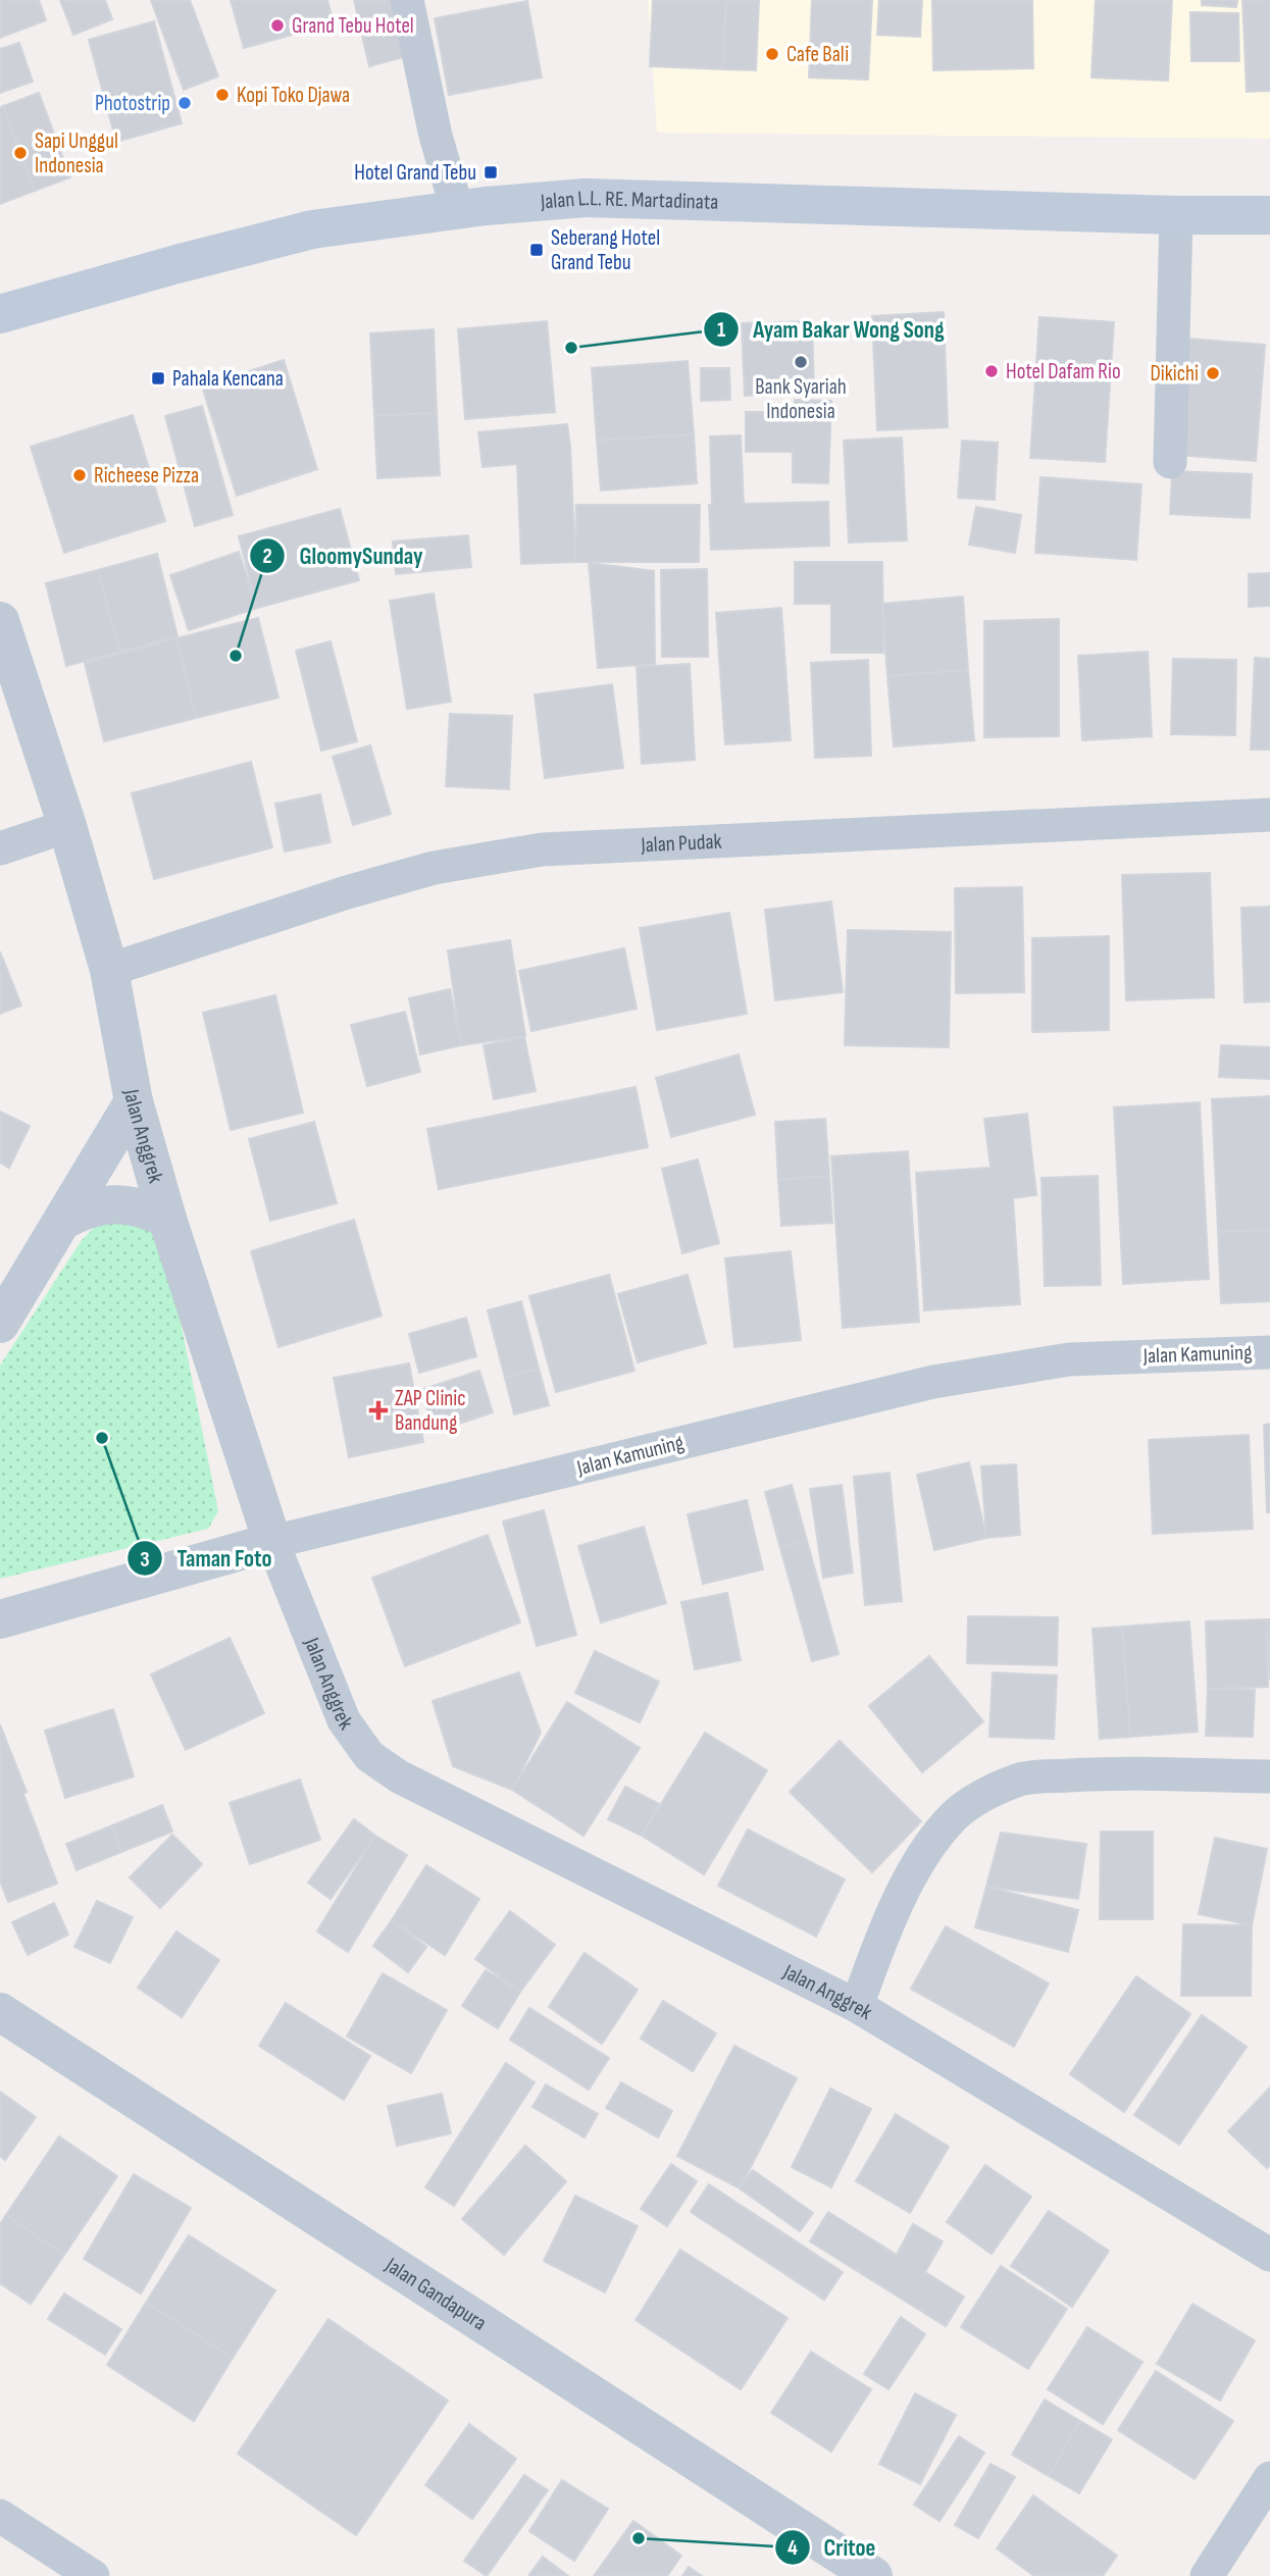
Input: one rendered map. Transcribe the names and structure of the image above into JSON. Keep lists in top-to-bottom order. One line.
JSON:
{"streets":{"main road":["Jalan L.L. RE. Martadinata"],"street":["Jalan Pudak","Jalan Anggrek","Jalan Kamuning","Jalan Gandapura"]},"crossings":[["Jalan Pudak","Jalan Anggrek"],["Jalan Anggrek","Jalan Kamuning"]],"places":{"other":["Grand Tebu Hotel","Cafe Bali","Kopi Toko Djawa","Photostrip","Sapi Unggul Indonesia","Ayam Bakar Wong Song","Bank Syariah Indonesia","Hotel Dafam Rio","Dikichi","Richeese Pizza","GloomySunday","Taman Foto","Critoe"],"transit":["Hotel Grand Tebu","Seberang Hotel Grand Tebu","Pahala Kencana"],"health":["ZAP Clinic Bandung"]}}
